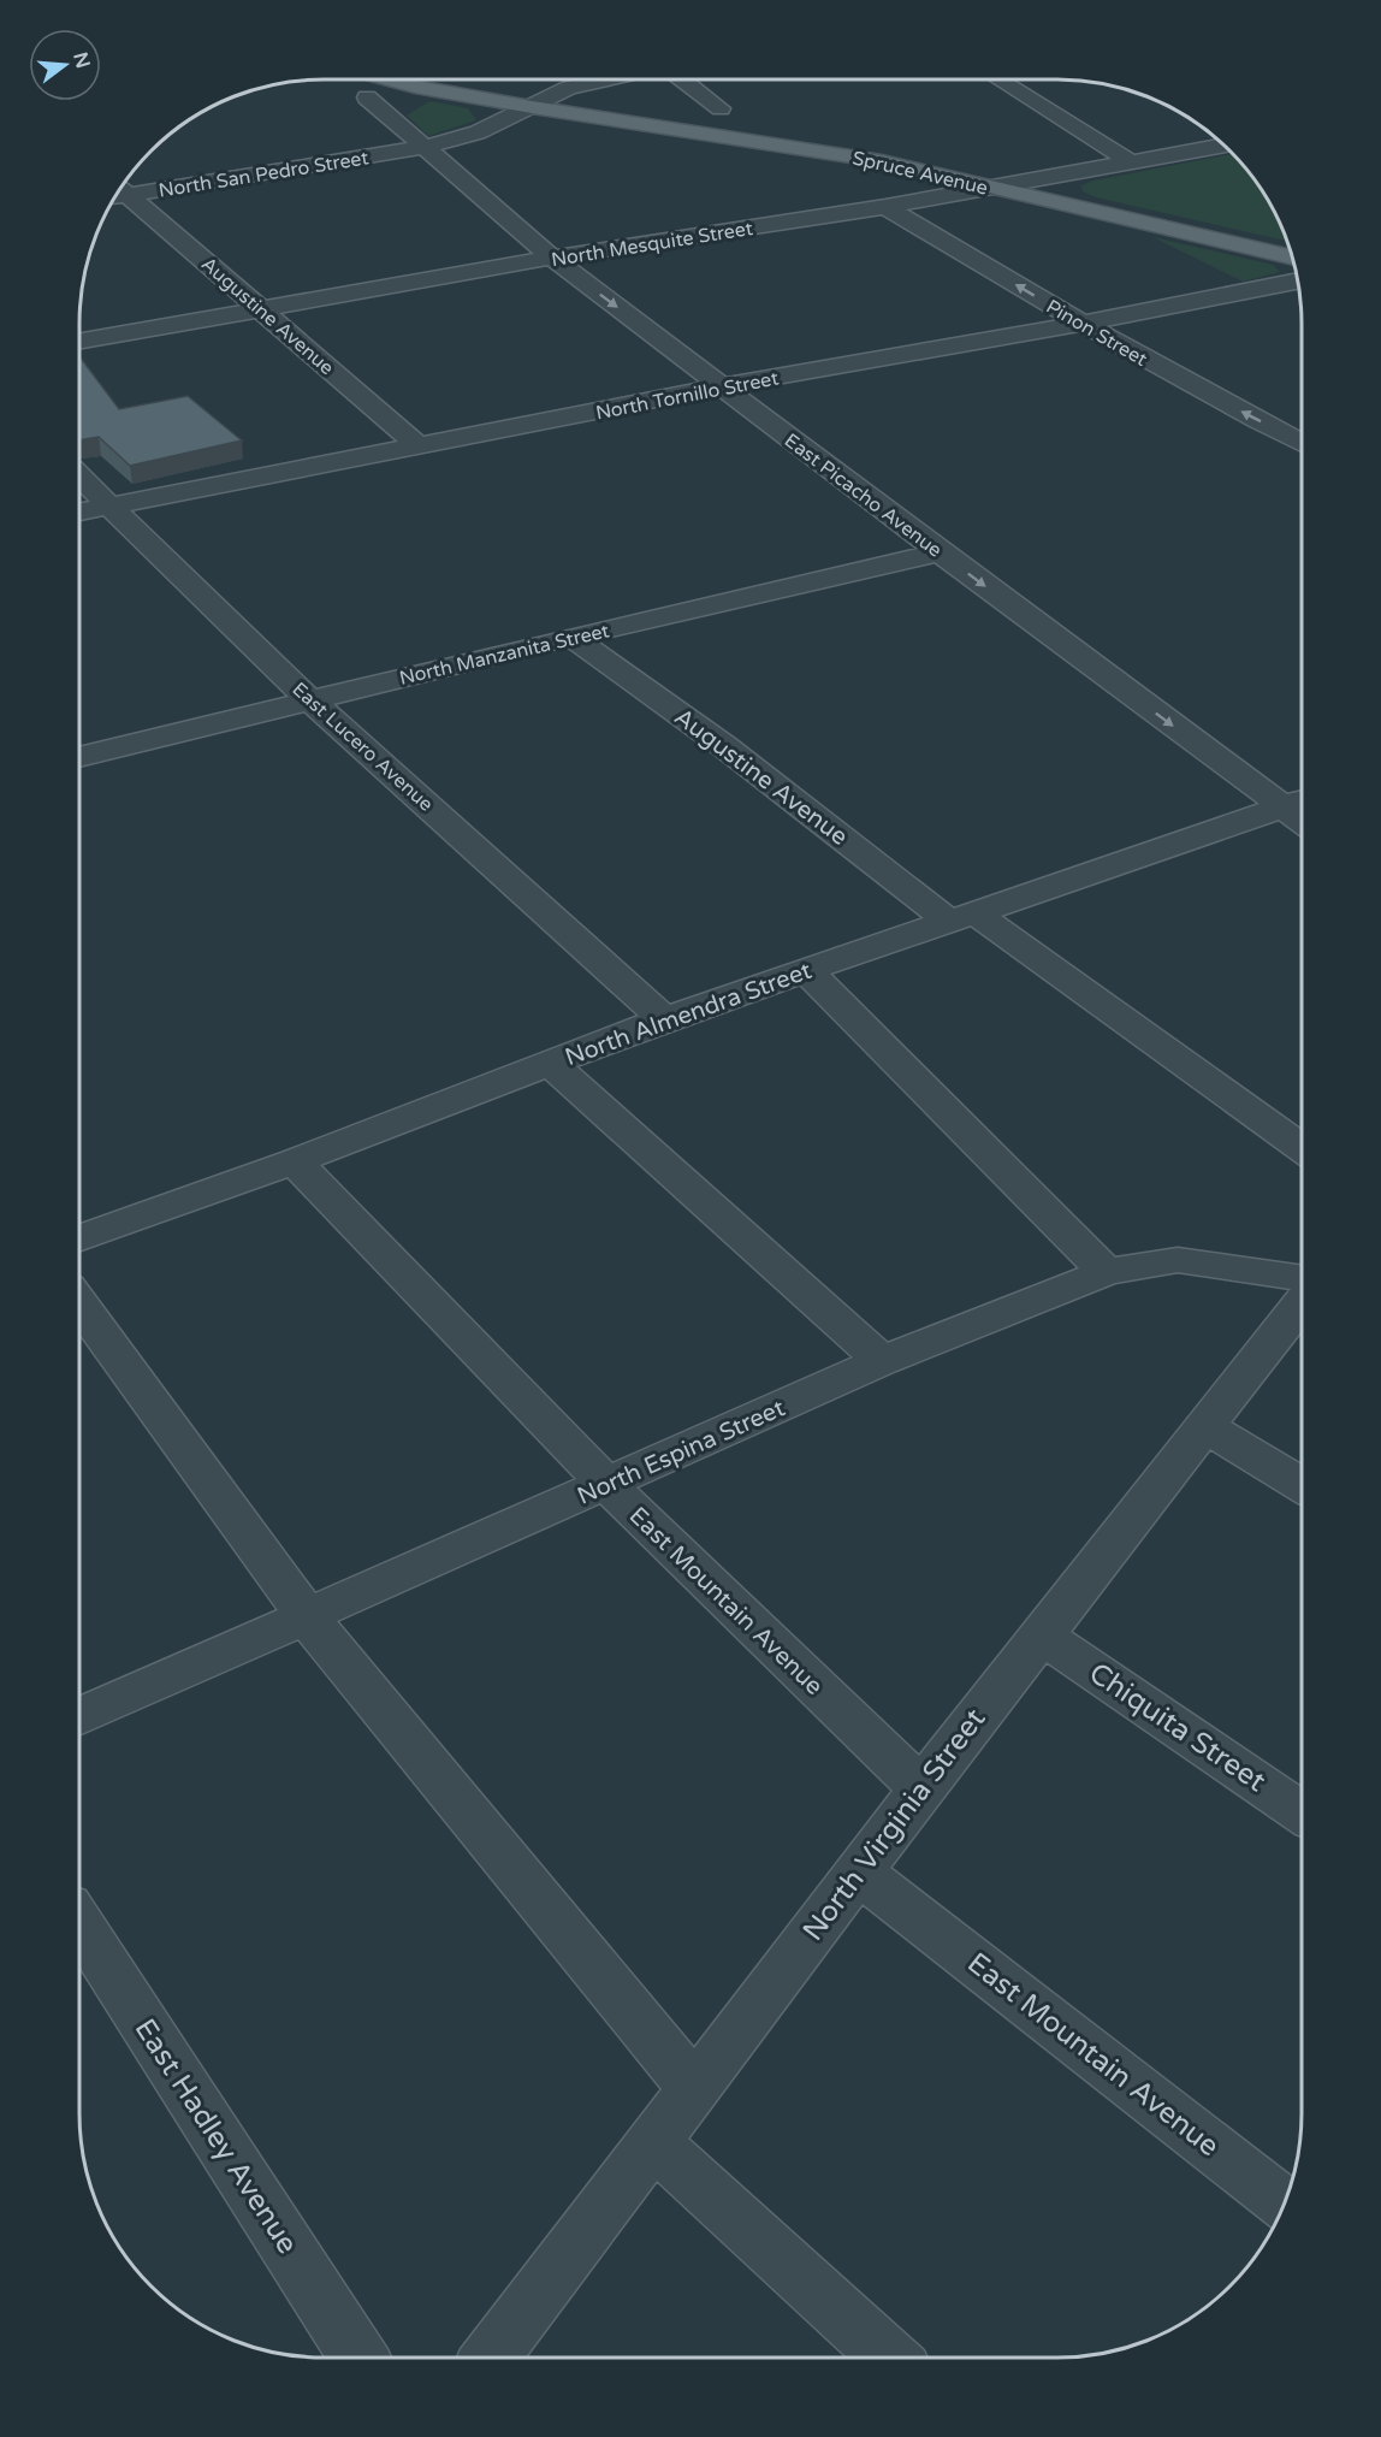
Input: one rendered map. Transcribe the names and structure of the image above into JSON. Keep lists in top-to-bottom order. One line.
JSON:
{"streets":{"main road":["Spruce Avenue"],"street":["North San Pedro Street","North Mesquite Street","Augustine Avenue","Pinon Street","North Tornillo Street","East Picacho Avenue","North Manzanita Street","East Lucero Avenue","North Almendra Street","North Espina Street","East Mountain Avenue","Chiquita Street","North Virginia Street","East Hadley Avenue"]},"crossings":[["Spruce Avenue","North Mesquite Street"],["North San Pedro Street","Augustine Avenue"],["North San Pedro Street","East Picacho Avenue"],["North Mesquite Street","Augustine Avenue"],["North Mesquite Street","Pinon Street"],["North Mesquite Street","East Picacho Avenue"],["Augustine Avenue","North Tornillo Street"],["Augustine Avenue","North Manzanita Street"],["Augustine Avenue","North Almendra Street"],["Pinon Street","North Tornillo Street"],["North Tornillo Street","East Picacho Avenue"],["North Tornillo Street","East Lucero Avenue"],["East Picacho Avenue","North Manzanita Street"],["East Picacho Avenue","North Almendra Street"],["North Manzanita Street","East Lucero Avenue"],["East Lucero Avenue","North Almendra Street"],["North Almendra Street","East Mountain Avenue"],["North Espina Street","East Mountain Avenue"],["East Mountain Avenue","North Virginia Street"],["Chiquita Street","North Virginia Street"]],"one_way":["East Picacho Avenue"],"north":"right"}
